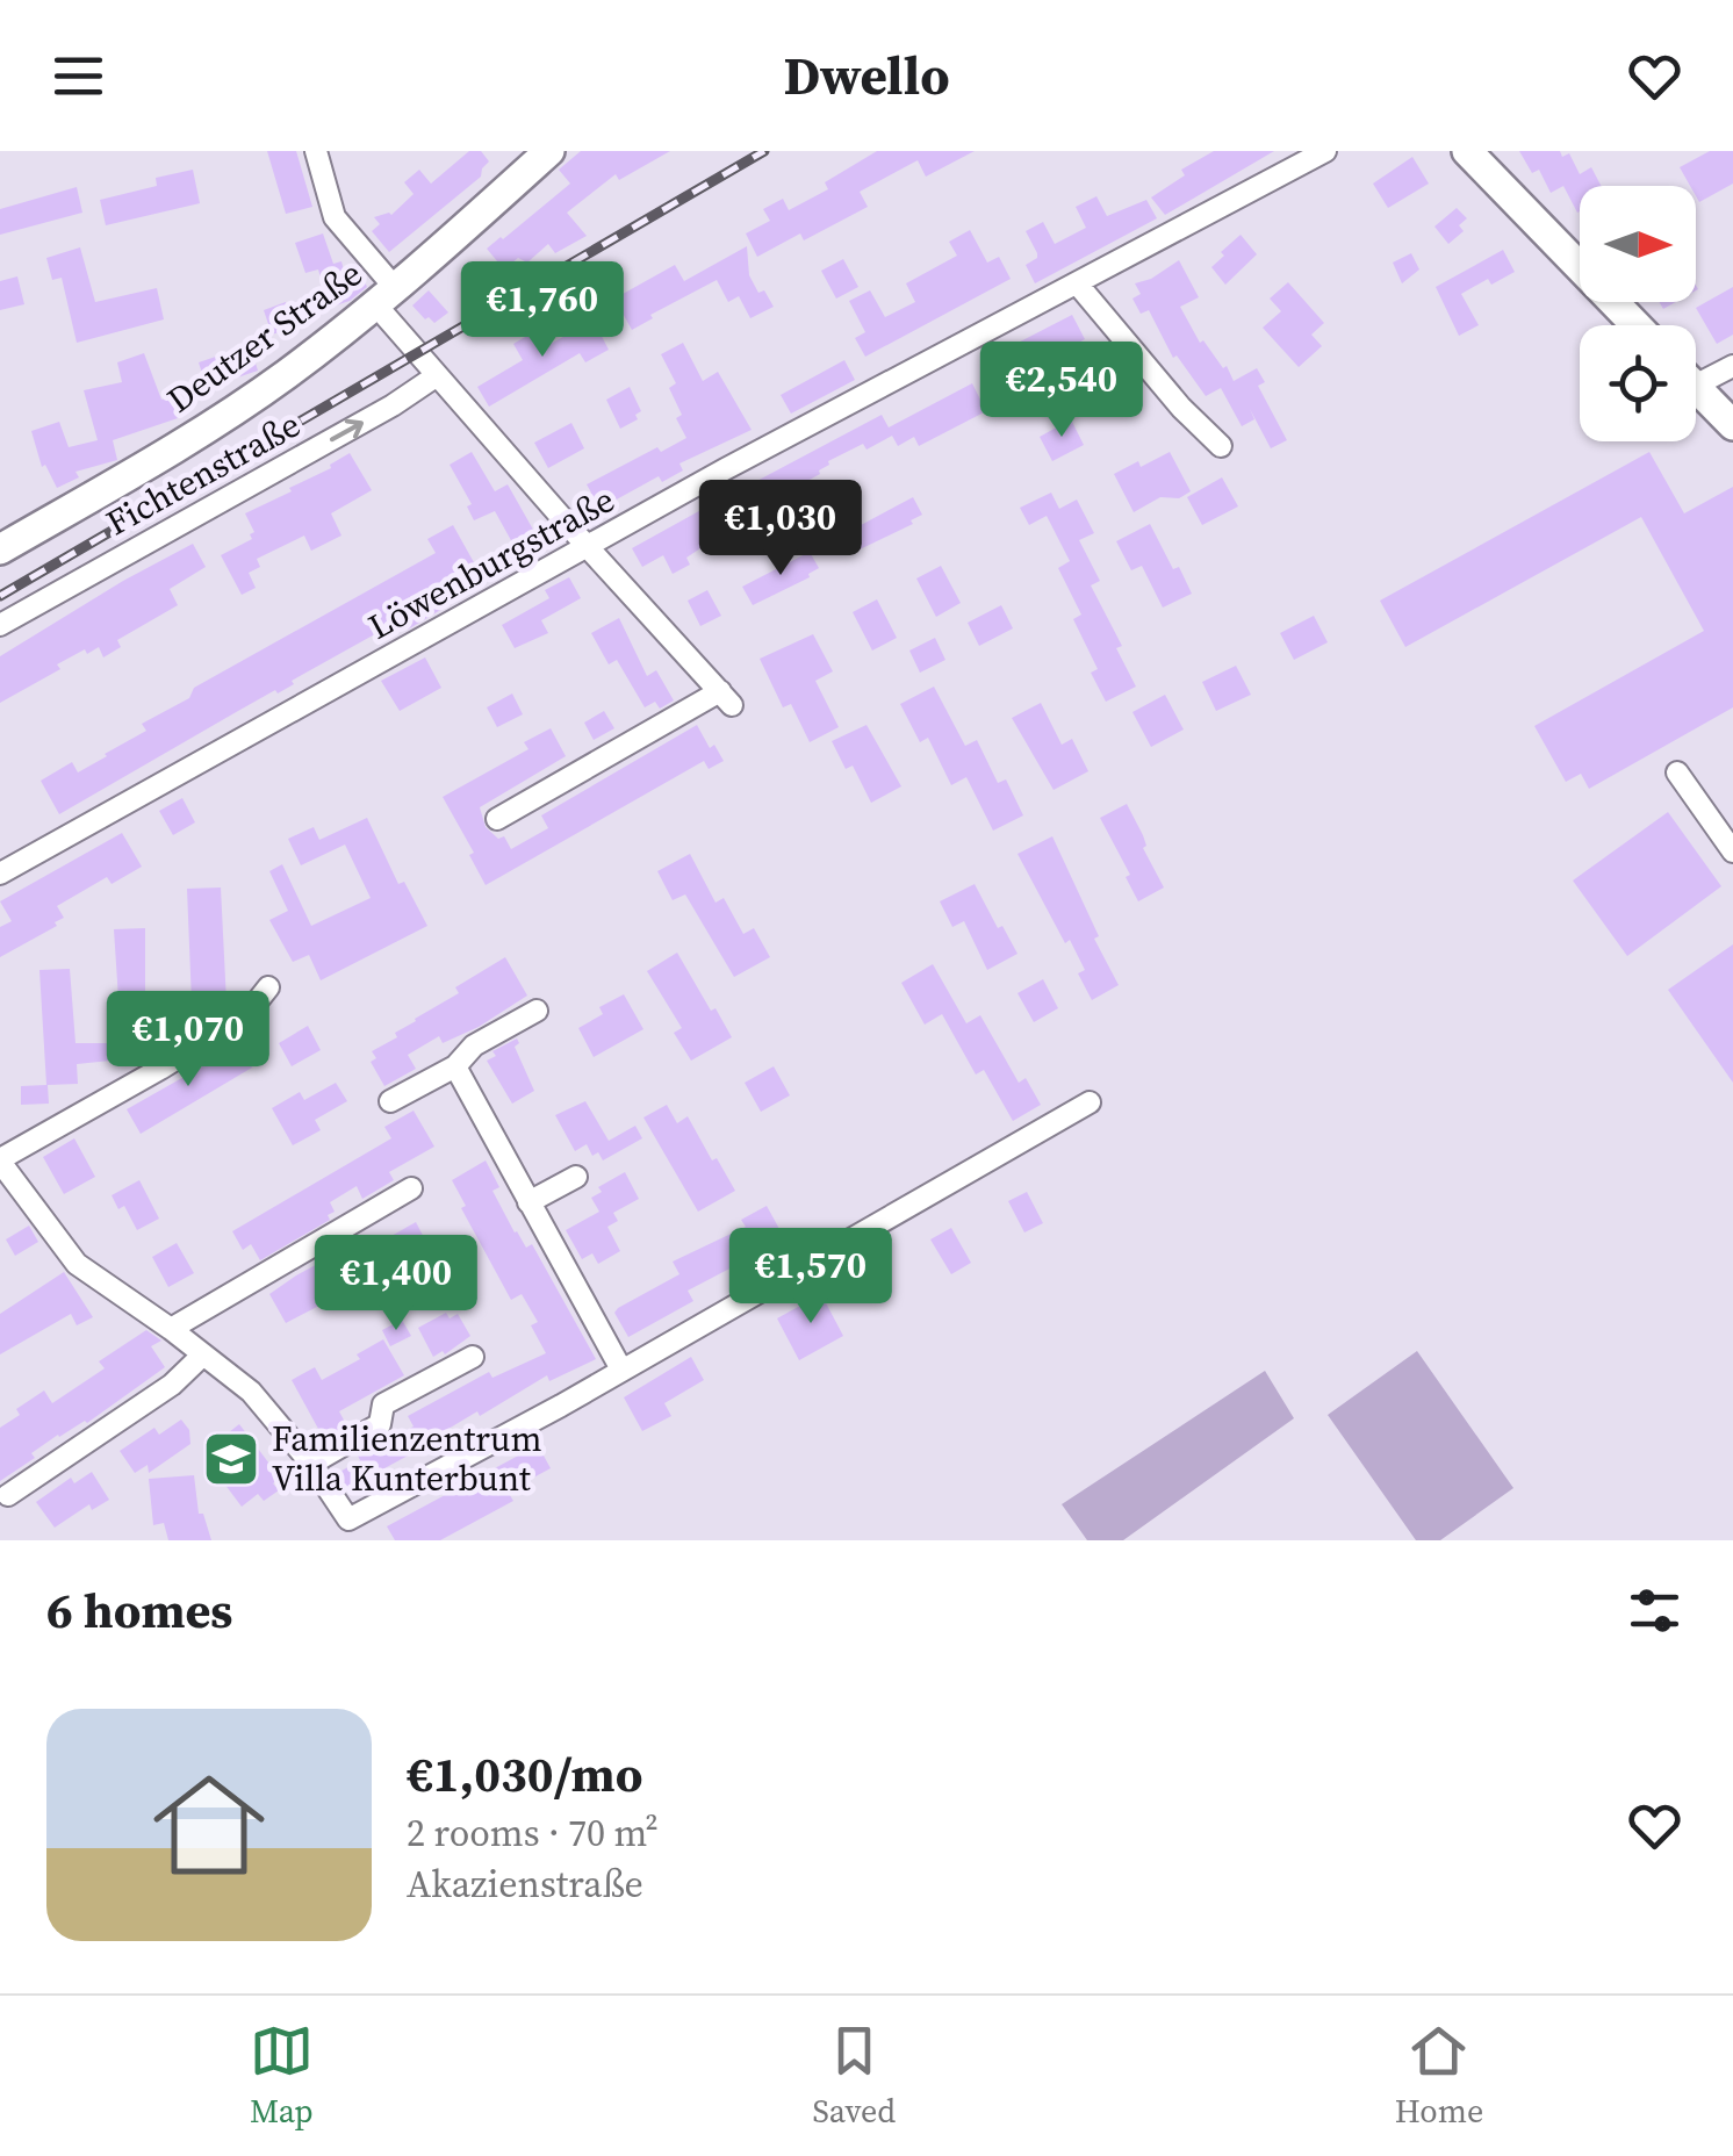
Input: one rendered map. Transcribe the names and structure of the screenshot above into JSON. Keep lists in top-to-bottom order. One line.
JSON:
{"streets":{"main road":["Deutzer Straße"],"street":["Fichtenstraße","Löwenburgstraße"]},"one_way":["Fichtenstraße"],"places":{"school or university":["Familienzentrum Villa Kunterbunt"]},"north":"right","page":{"header":"Dwello","price":["€1,760","€2,540","€1,030","€1,070","€1,570","€1,400"],"heading":"6 homes","list":[{"name":"€1,030/mo","note":"2 rooms · 70 m² · Akazienstraße"}],"tabs":["Map","Saved","Home"]}}
